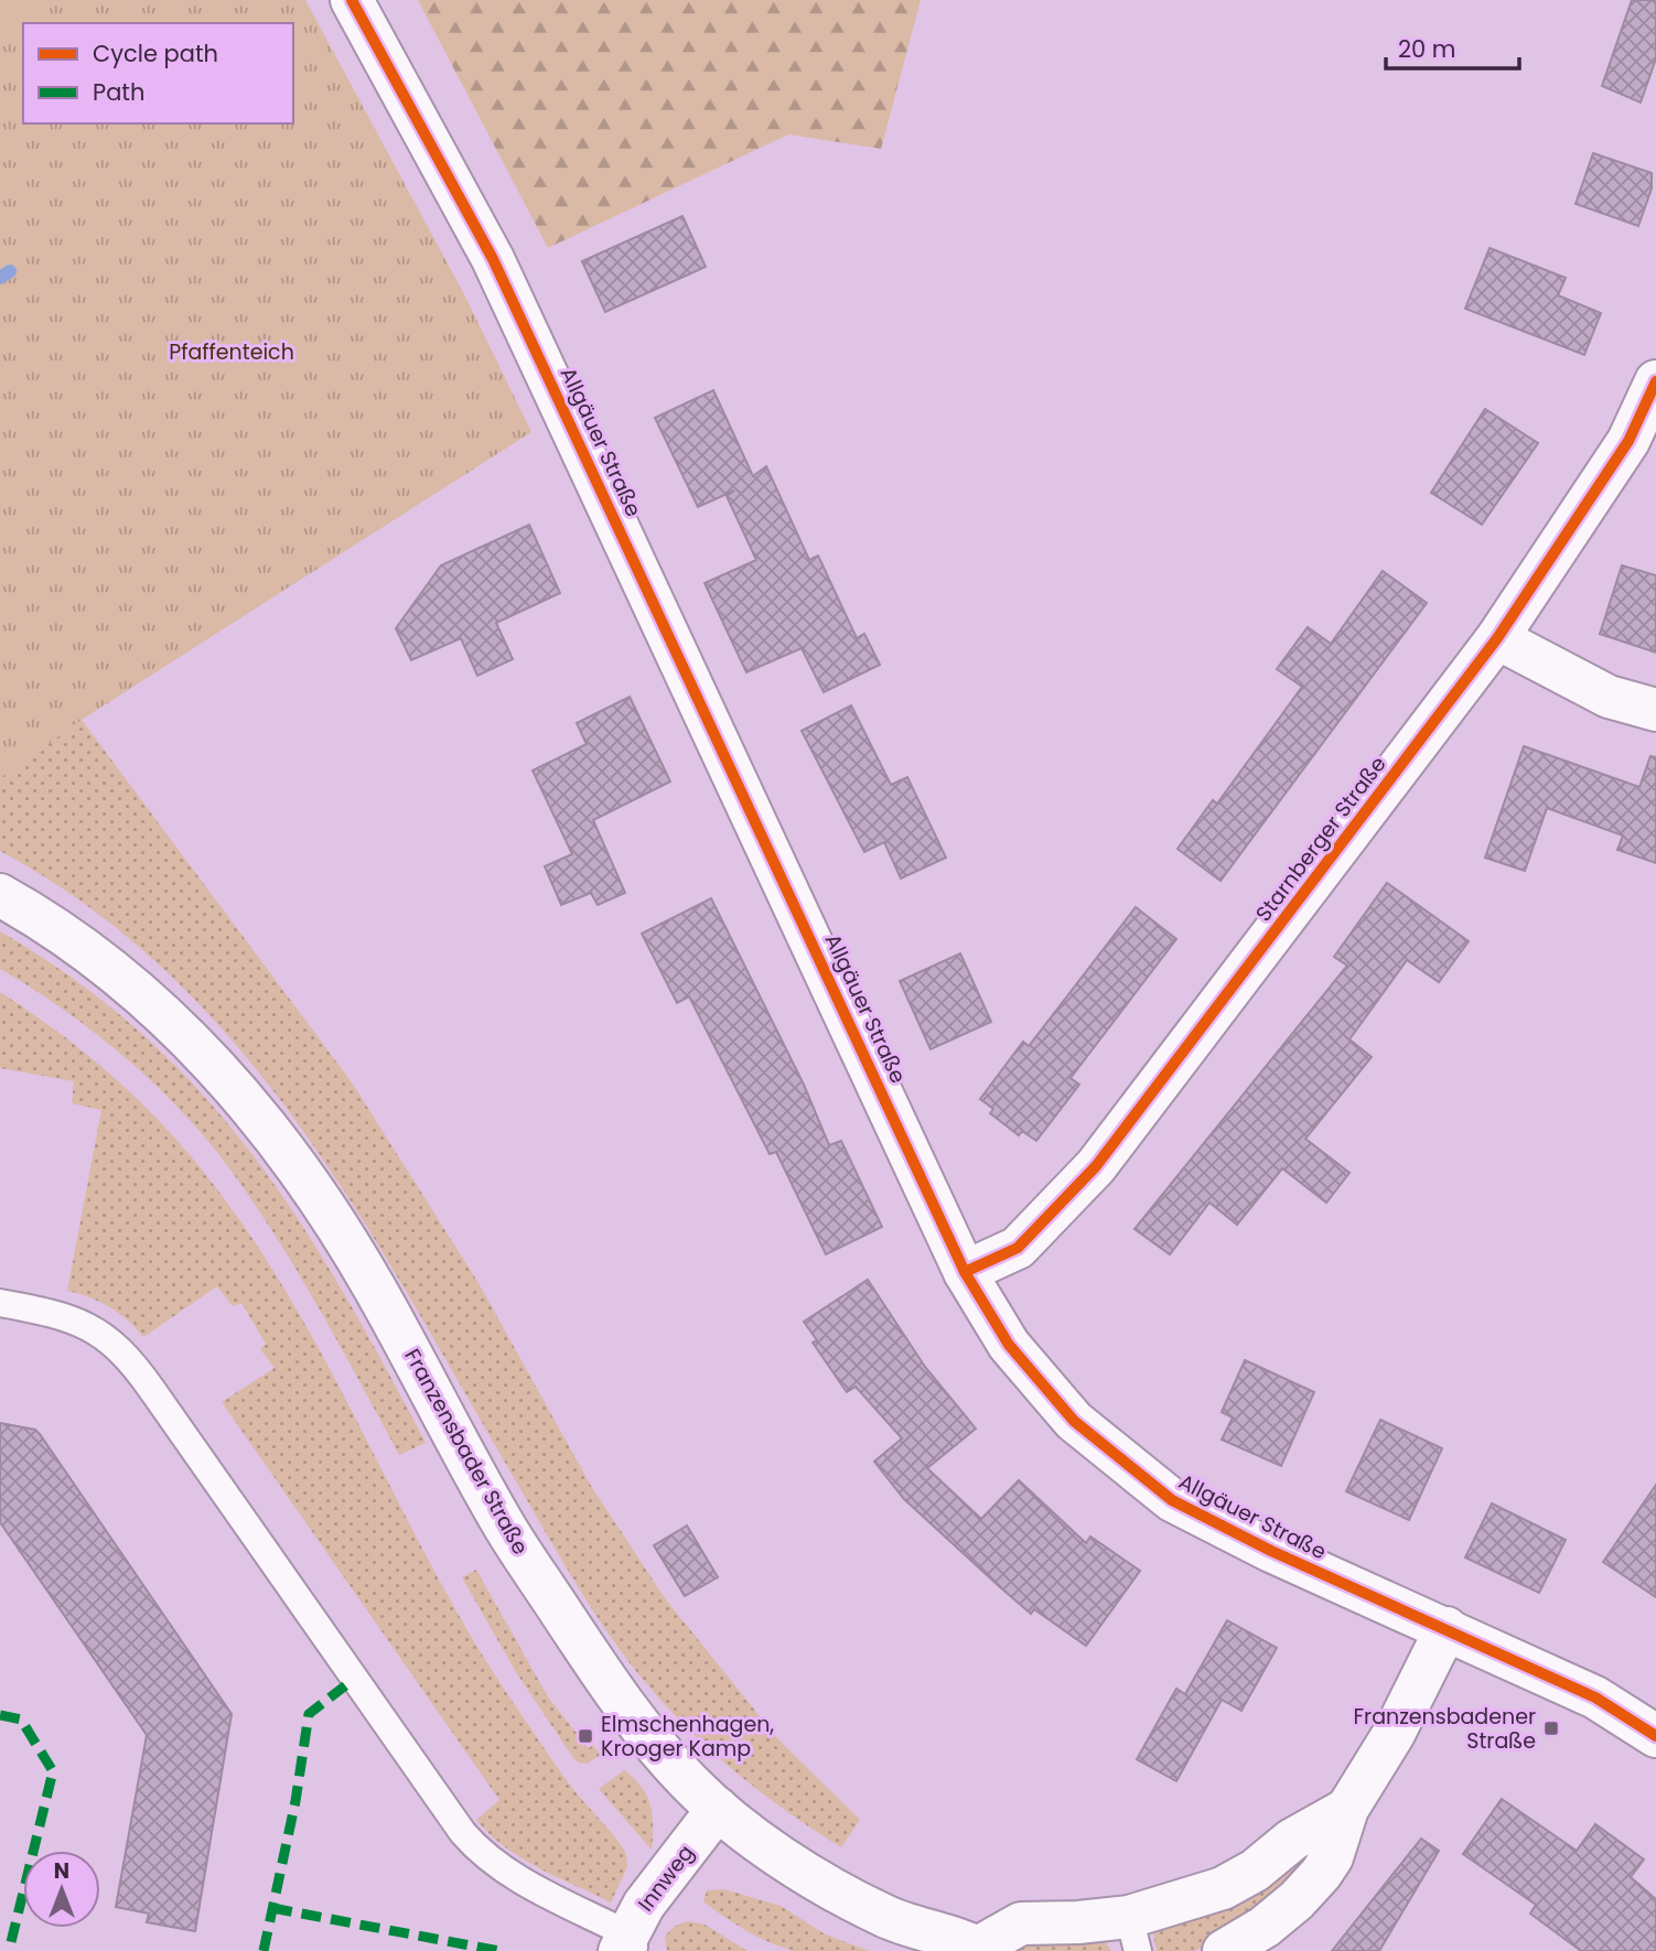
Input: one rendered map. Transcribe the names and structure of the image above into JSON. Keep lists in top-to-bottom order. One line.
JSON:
{"streets":{"street":["Allgäuer Straße","Starnberger Straße","Franzensbader Straße","Innweg"]},"crossings":[["Allgäuer Straße","Starnberger Straße"],["Allgäuer Straße","Franzensbader Straße"],["Franzensbader Straße","Innweg"]],"parks":["Pfaffenteich"],"places":{"transit":["Franzensbadener Straße","Elmschenhagen, Krooger Kamp"]},"legend":["Cycle path","Path"],"scale_bar":"20 m","north":"top"}
